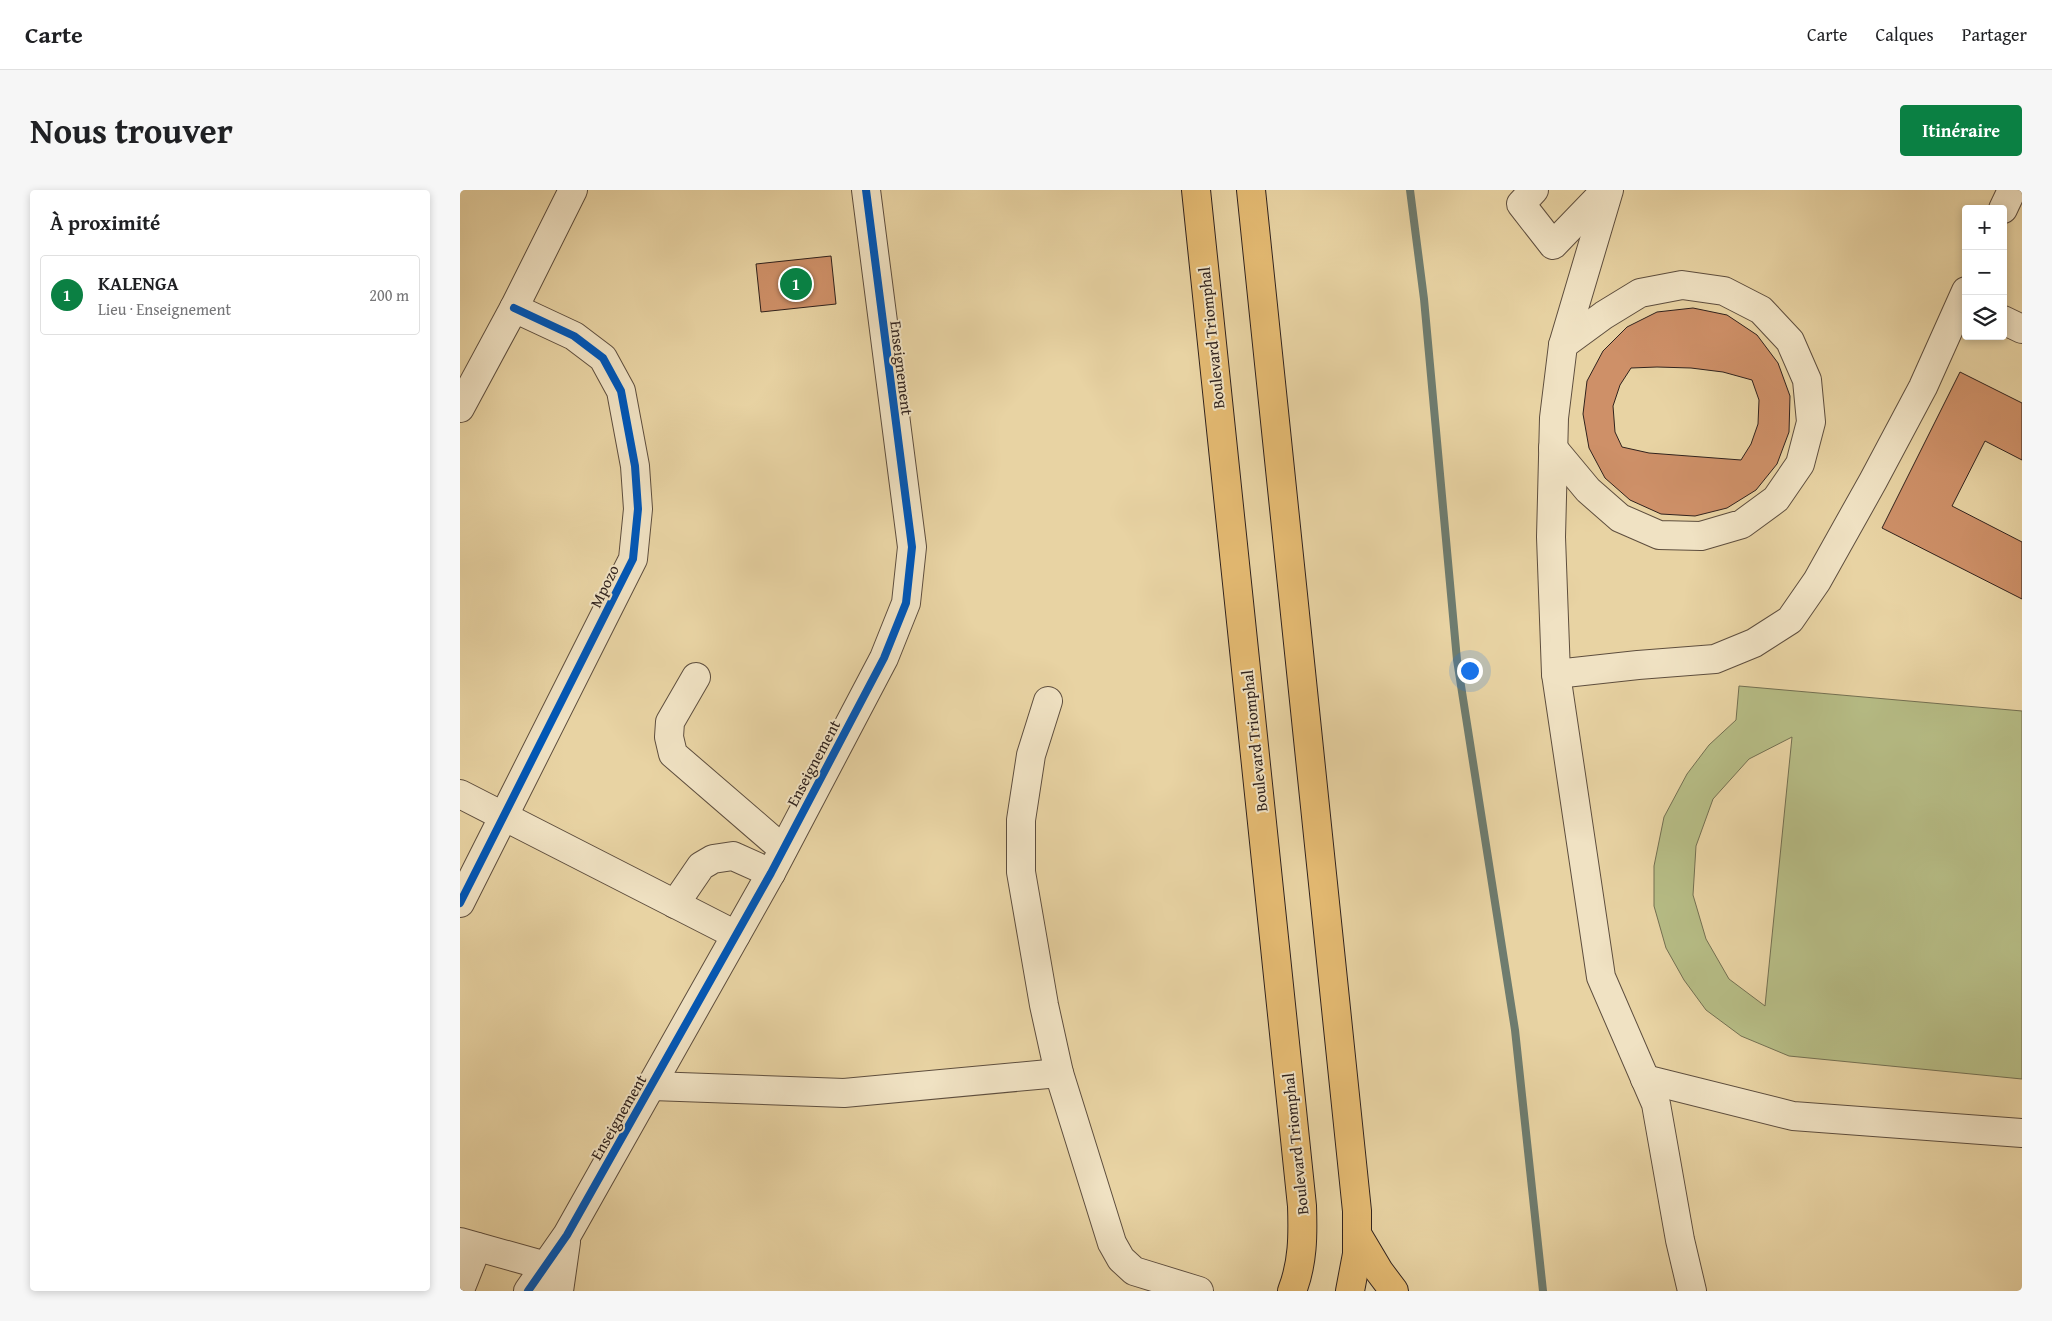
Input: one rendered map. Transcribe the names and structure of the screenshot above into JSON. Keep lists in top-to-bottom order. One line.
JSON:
{"streets":{"highway":["Boulevard Triomphal"],"street":["Enseignement","Mpozo"]},"page":{"header":"Carte","nav":["Carte","Calques","Partager"],"title":"Nous trouver","buttons":"Itinéraire","heading":"À proximité","map_buttons":["+","−"],"list":[{"mark":"1","name":"KALENGA","note":"Lieu · Enseignement","value":"200 m"}],"pins":"1"}}
